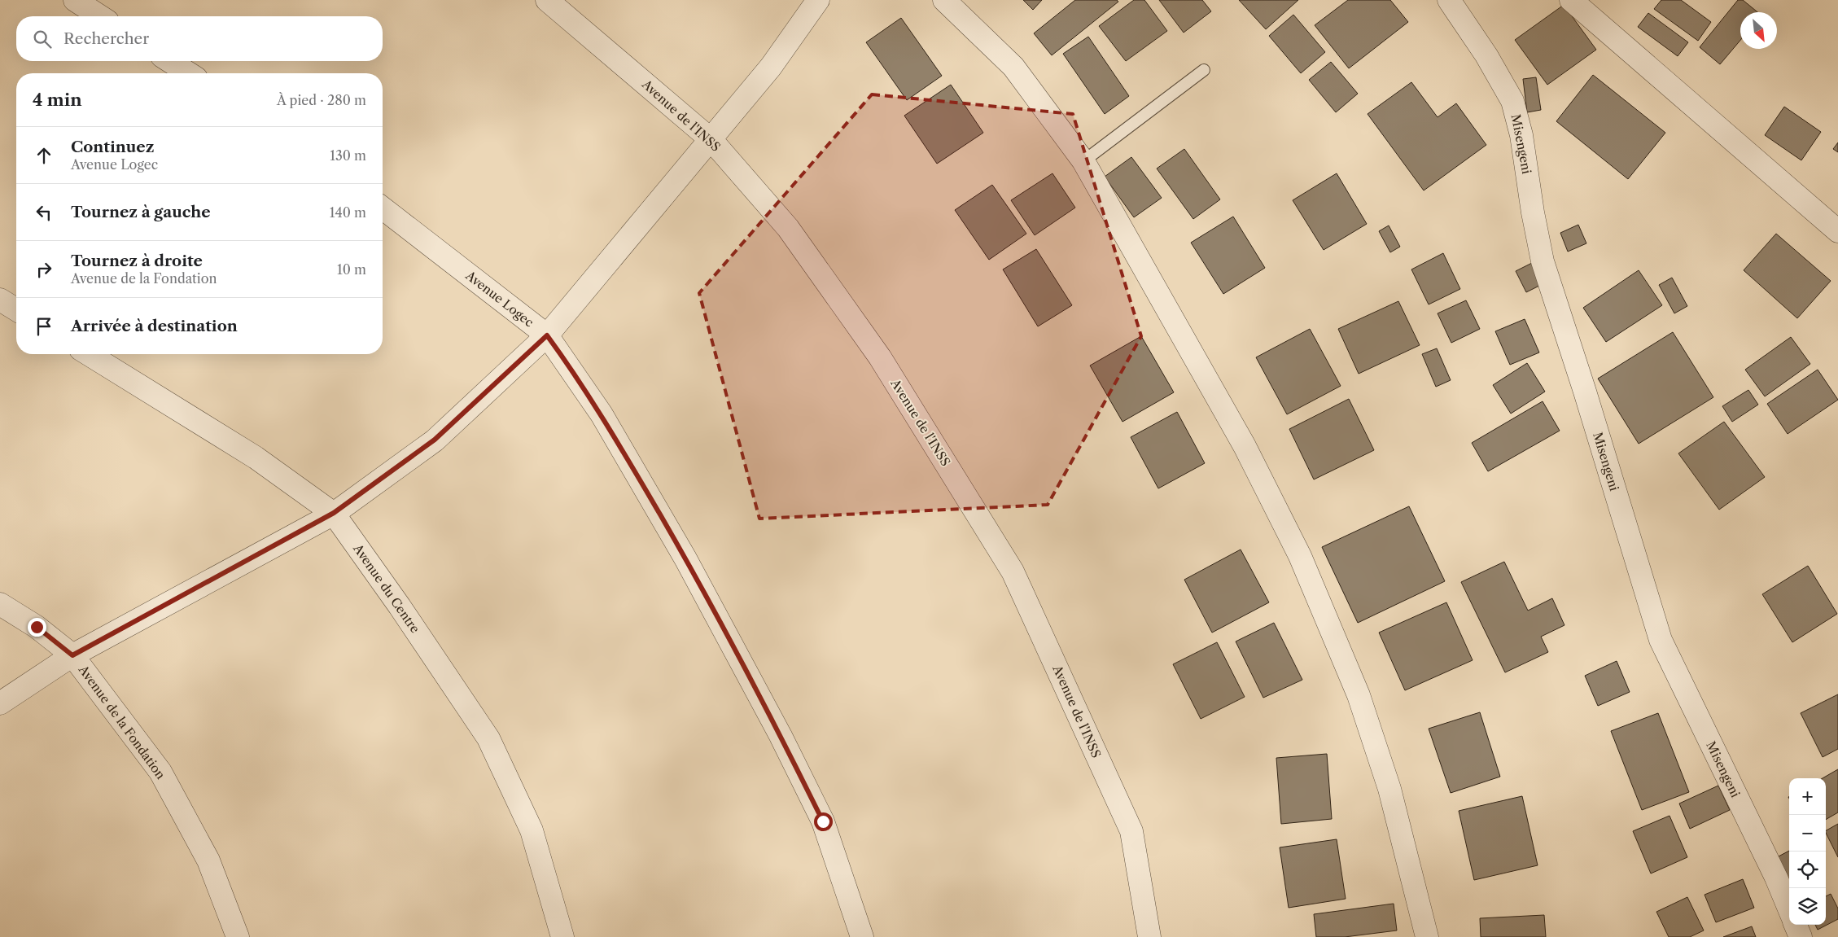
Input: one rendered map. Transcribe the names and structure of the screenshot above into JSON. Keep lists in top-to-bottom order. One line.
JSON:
{"streets":{"street":["Avenue de l'INSS","Misengeni","Avenue Logec","Avenue du Centre","Avenue de la Fondation"]},"north":"bottom right","page":{"search":"Rechercher","heading":["4 min","À pied · 280 m"],"list":[["Continuez","Avenue Logec","130 m"],["Tournez à gauche","140 m"],["Tournez à droite","Avenue de la Fondation","10 m"],"Arrivée à destination"],"map_buttons":["+","−"]}}
